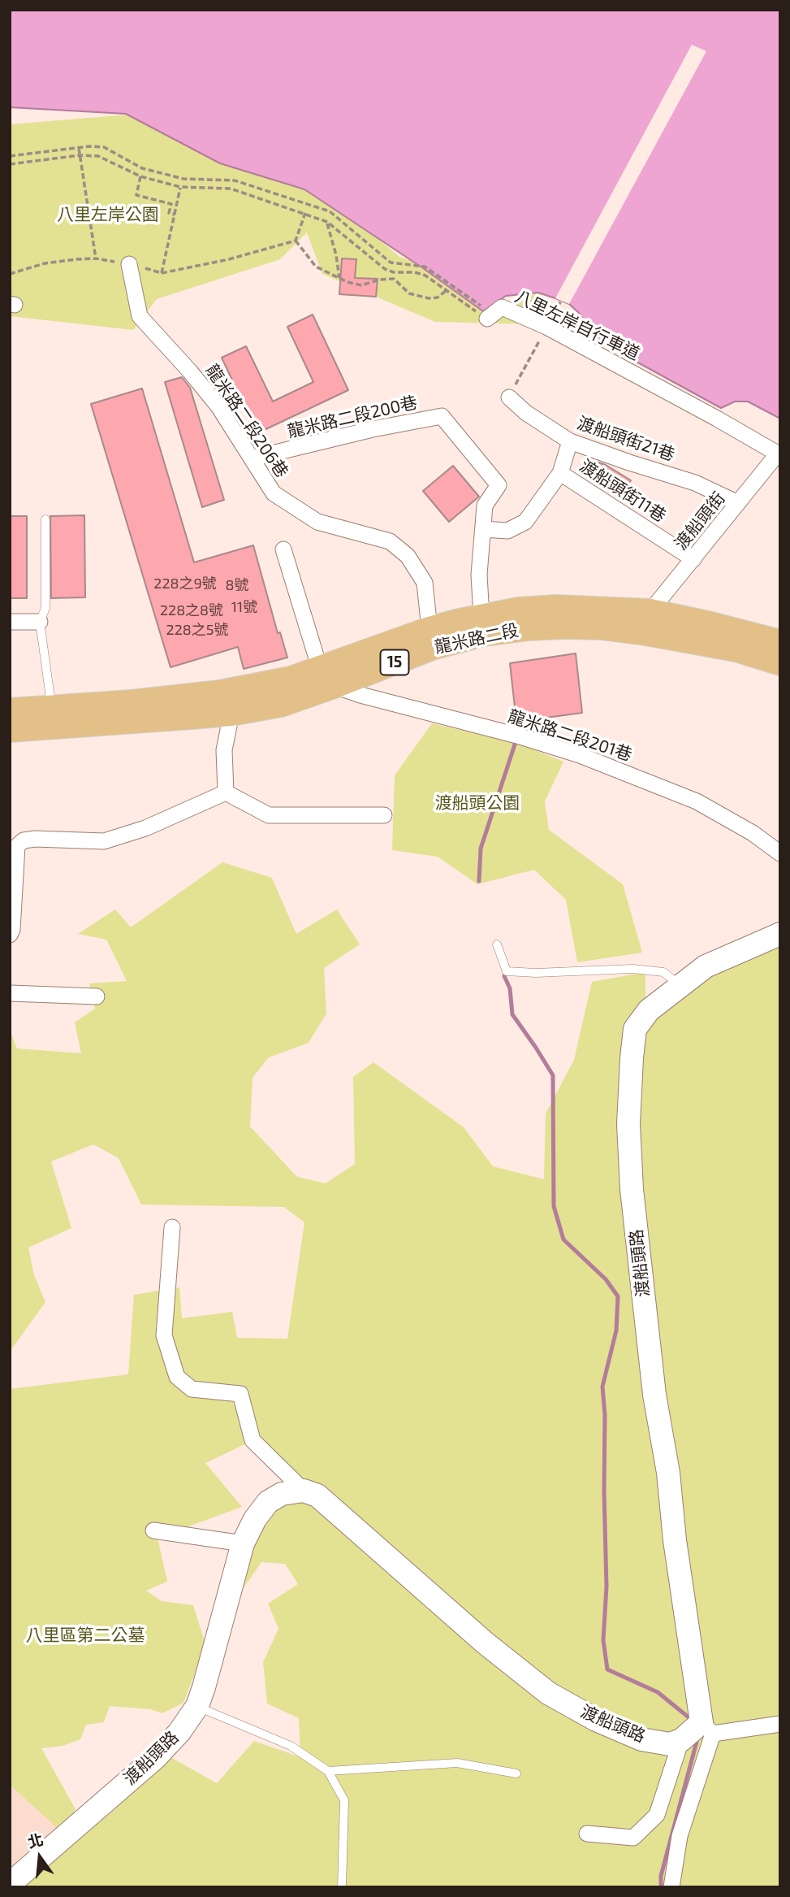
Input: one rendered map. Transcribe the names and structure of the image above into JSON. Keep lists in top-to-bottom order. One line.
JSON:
{"streets":{"main road":["龍米路二段","15"],"street":["八里左岸自行車道","龍米路二段200巷","龍米路二段206巷","渡船頭街21巷","渡船頭街11巷","渡船頭街","龍米路二段201巷","渡船頭路"]},"crossings":[["八里左岸自行車道","渡船頭街"],["龍米路二段200巷","龍米路二段206巷"],["龍米路二段200巷","龍米路二段"],["龍米路二段206巷","龍米路二段"],["渡船頭街21巷","渡船頭街"],["渡船頭街11巷","渡船頭街"],["渡船頭街","龍米路二段"],["龍米路二段","龍米路二段201巷"]],"parks":["八里左岸公園","渡船頭公園","八里區第二公墓"],"house_numbers":["228之9號","8號","11號","228之8號","228之5號"],"north":"top"}
